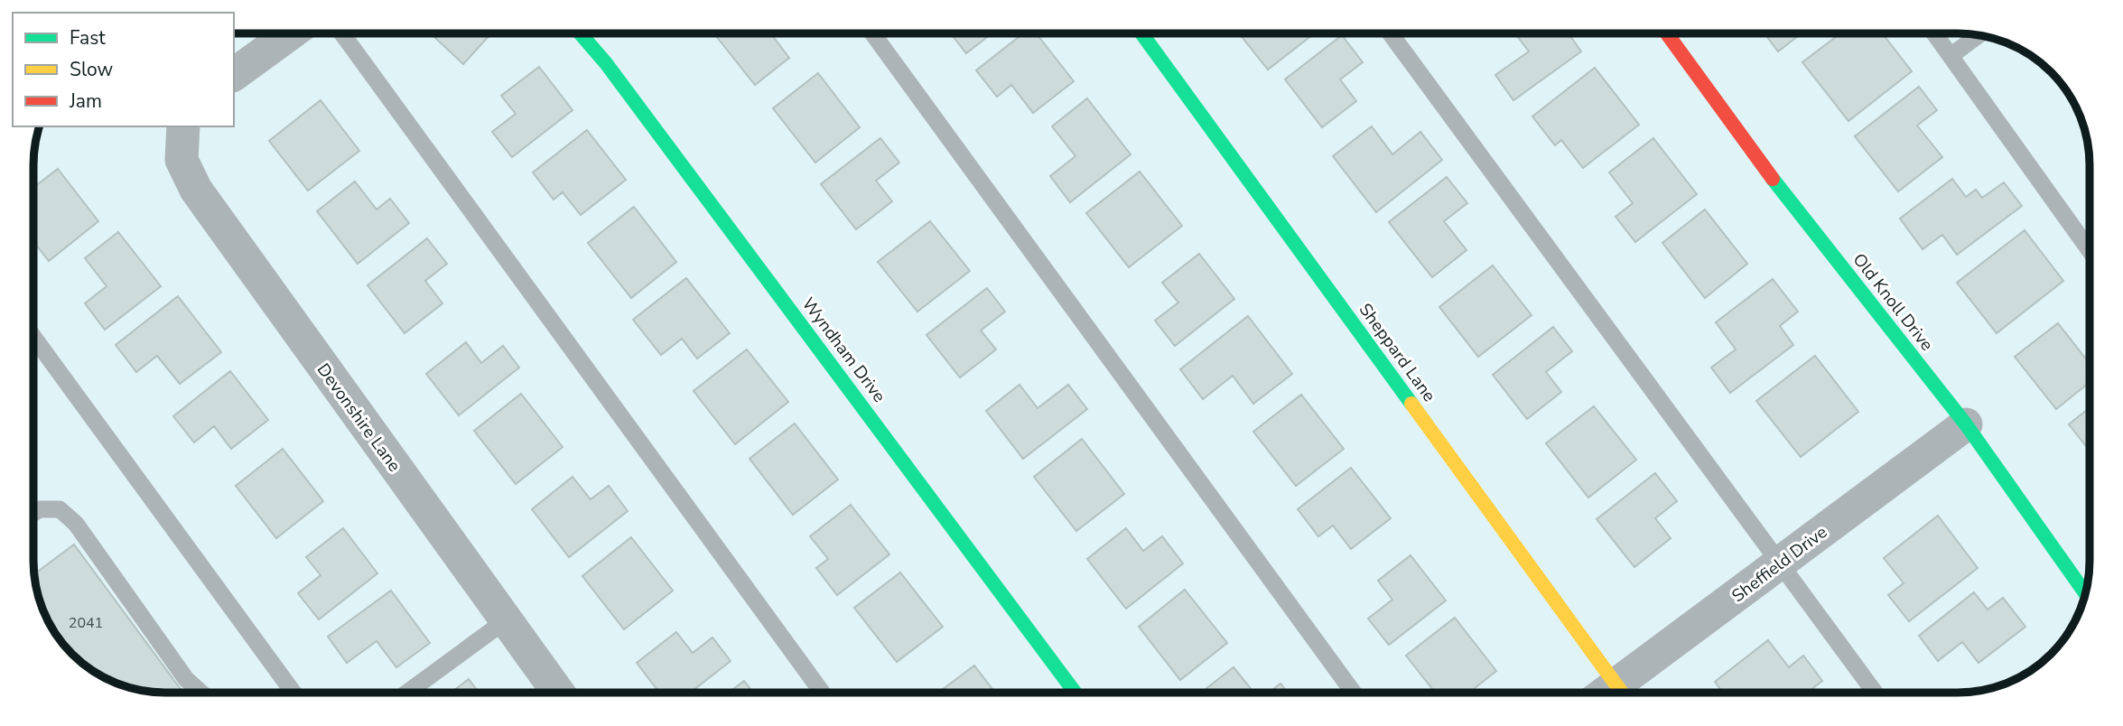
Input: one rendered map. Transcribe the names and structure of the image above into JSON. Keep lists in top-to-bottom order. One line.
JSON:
{"streets":{"street":["Old Knoll Drive","Wyndham Drive","Sheppard Lane","Devonshire Lane","Sheffield Drive"]},"crossings":[["Old Knoll Drive","Sheffield Drive"]],"house_numbers":["2041"],"legend":["Fast","Slow","Jam"]}
